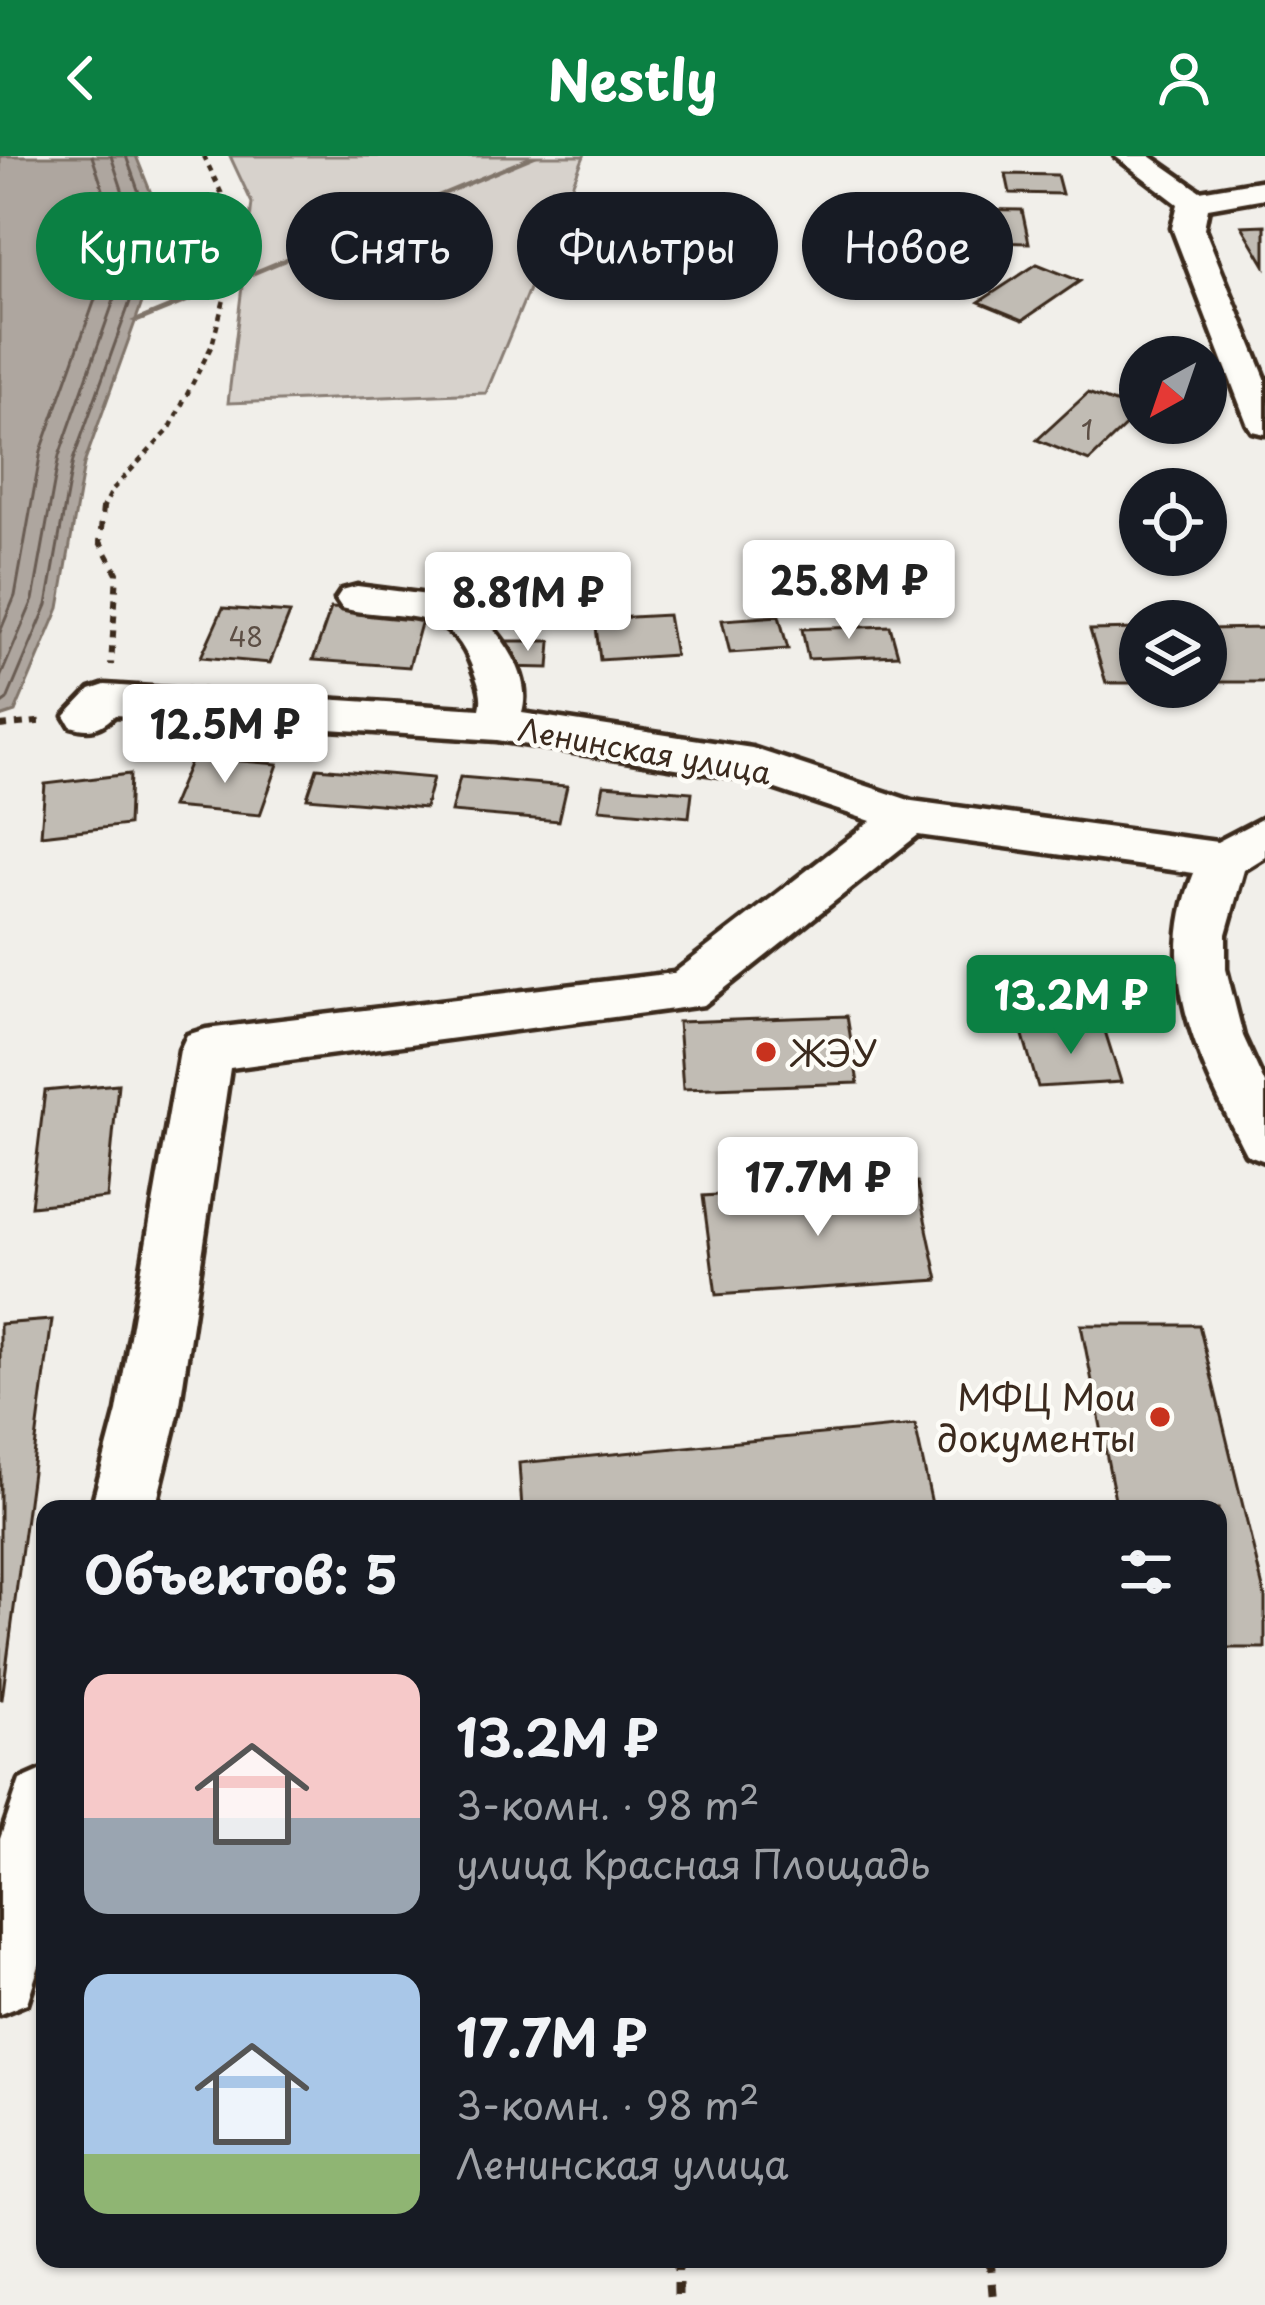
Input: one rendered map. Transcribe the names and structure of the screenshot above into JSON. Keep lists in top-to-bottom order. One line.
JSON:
{"streets":{"street":["Ленинская улица"]},"places":["ЖЭУ","МФЦ Мои документы"],"house_numbers":["1","48"],"north":"bottom left","page":{"header":"Nestly","chip":["Купить","Снять","Фильтры","Новое"],"price":["25.8M ₽","8.81M ₽","12.5M ₽","13.2M ₽","17.7M ₽"],"heading":"Объектов: 5","list":[{"name":"13.2M ₽","note":"3-комн. · 98 m² · улица Красная Площадь"},{"name":"17.7M ₽","note":"3-комн. · 98 m² · Ленинская улица"}]}}
